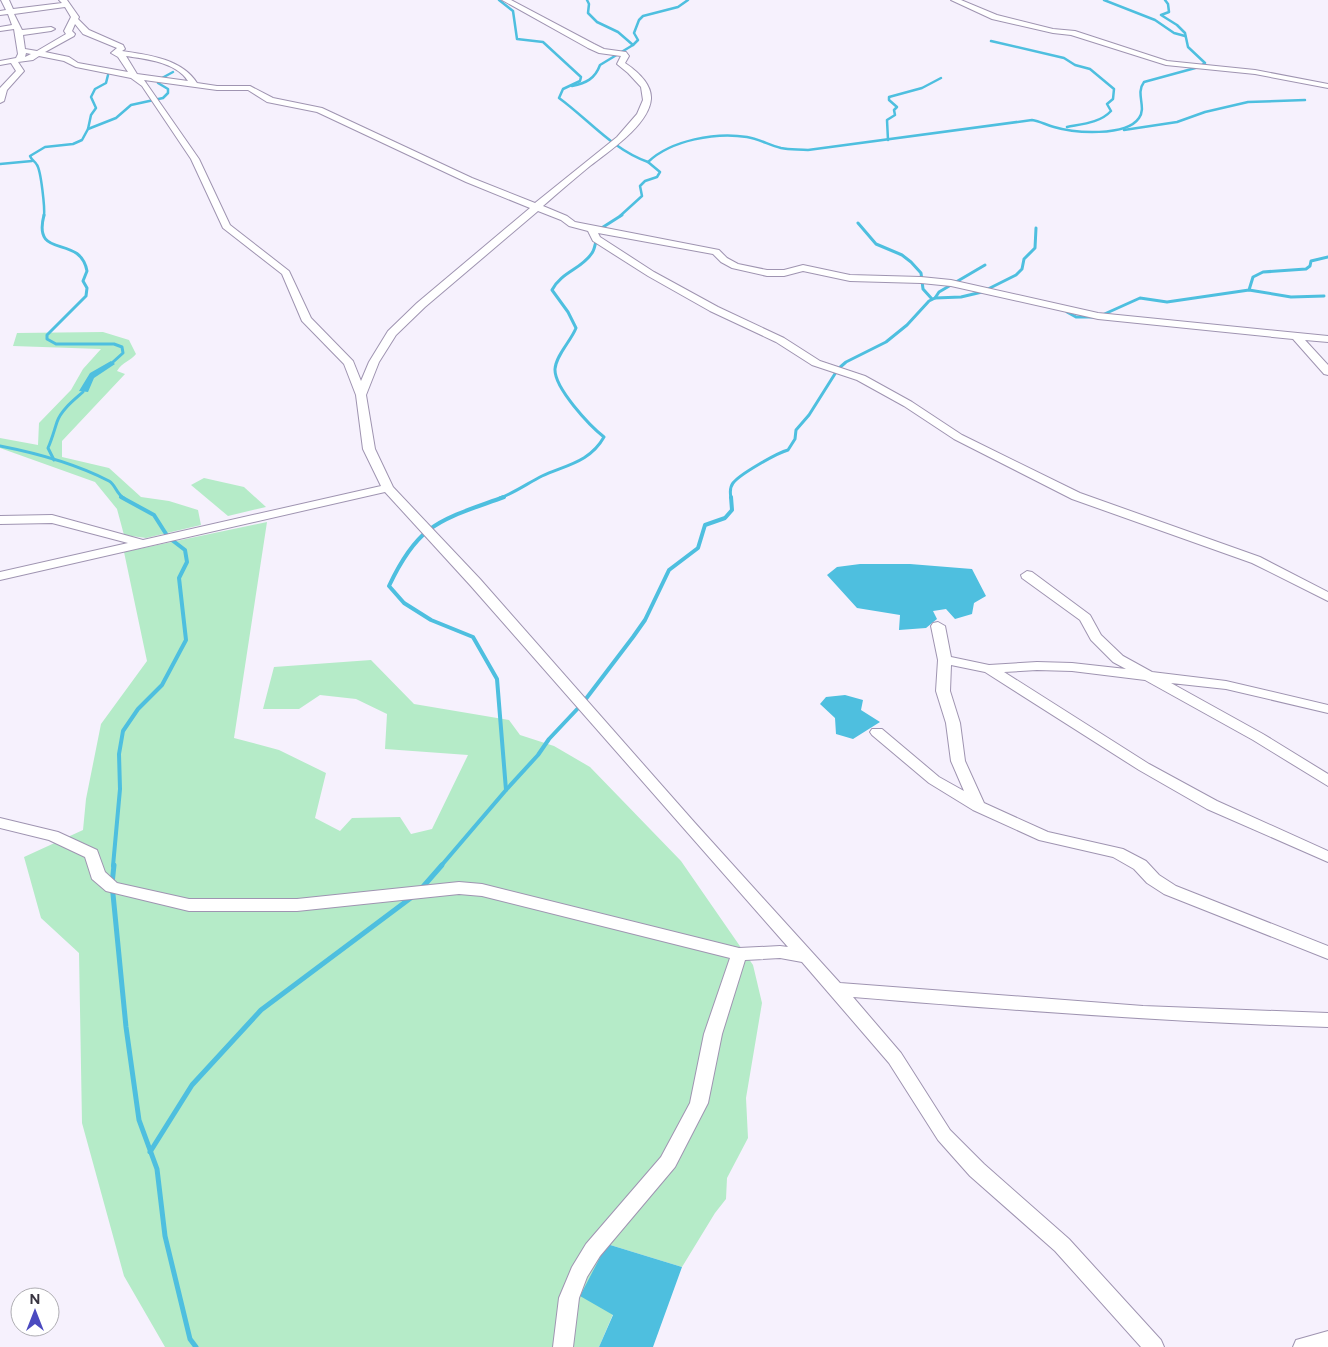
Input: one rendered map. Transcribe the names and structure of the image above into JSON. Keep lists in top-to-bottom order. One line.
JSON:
{"north":"top"}
